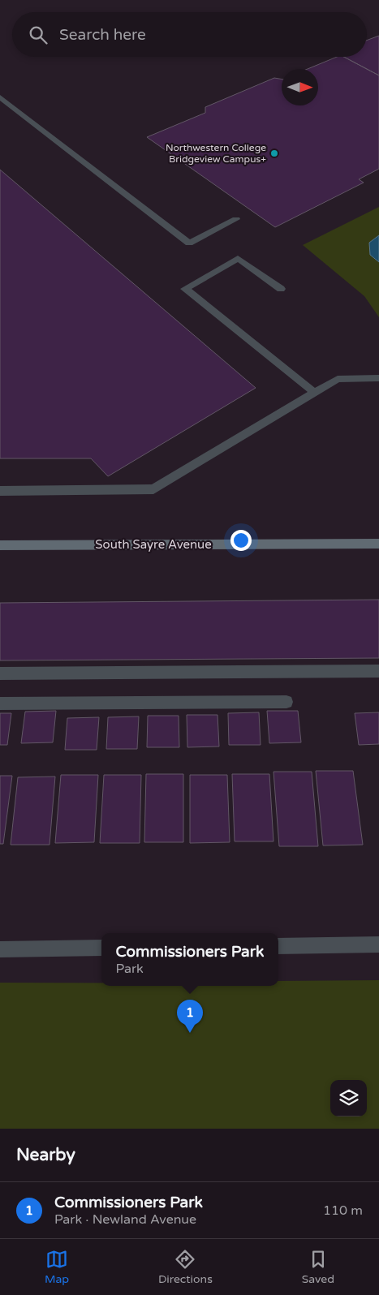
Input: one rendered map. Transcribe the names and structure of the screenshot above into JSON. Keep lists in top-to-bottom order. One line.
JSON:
{"streets":{"street":["South Sayre Avenue"]},"places":["Northwestern College Bridgeview Campus+"],"north":"right","page":{"search":"Search here","popup":["Commissioners Park","Park"],"pins":"1","heading":"Nearby","list":[{"mark":"1","name":"Commissioners Park","note":"Park · Newland Avenue","value":"110 m"}],"nav":["Map","Directions","Saved"]}}
